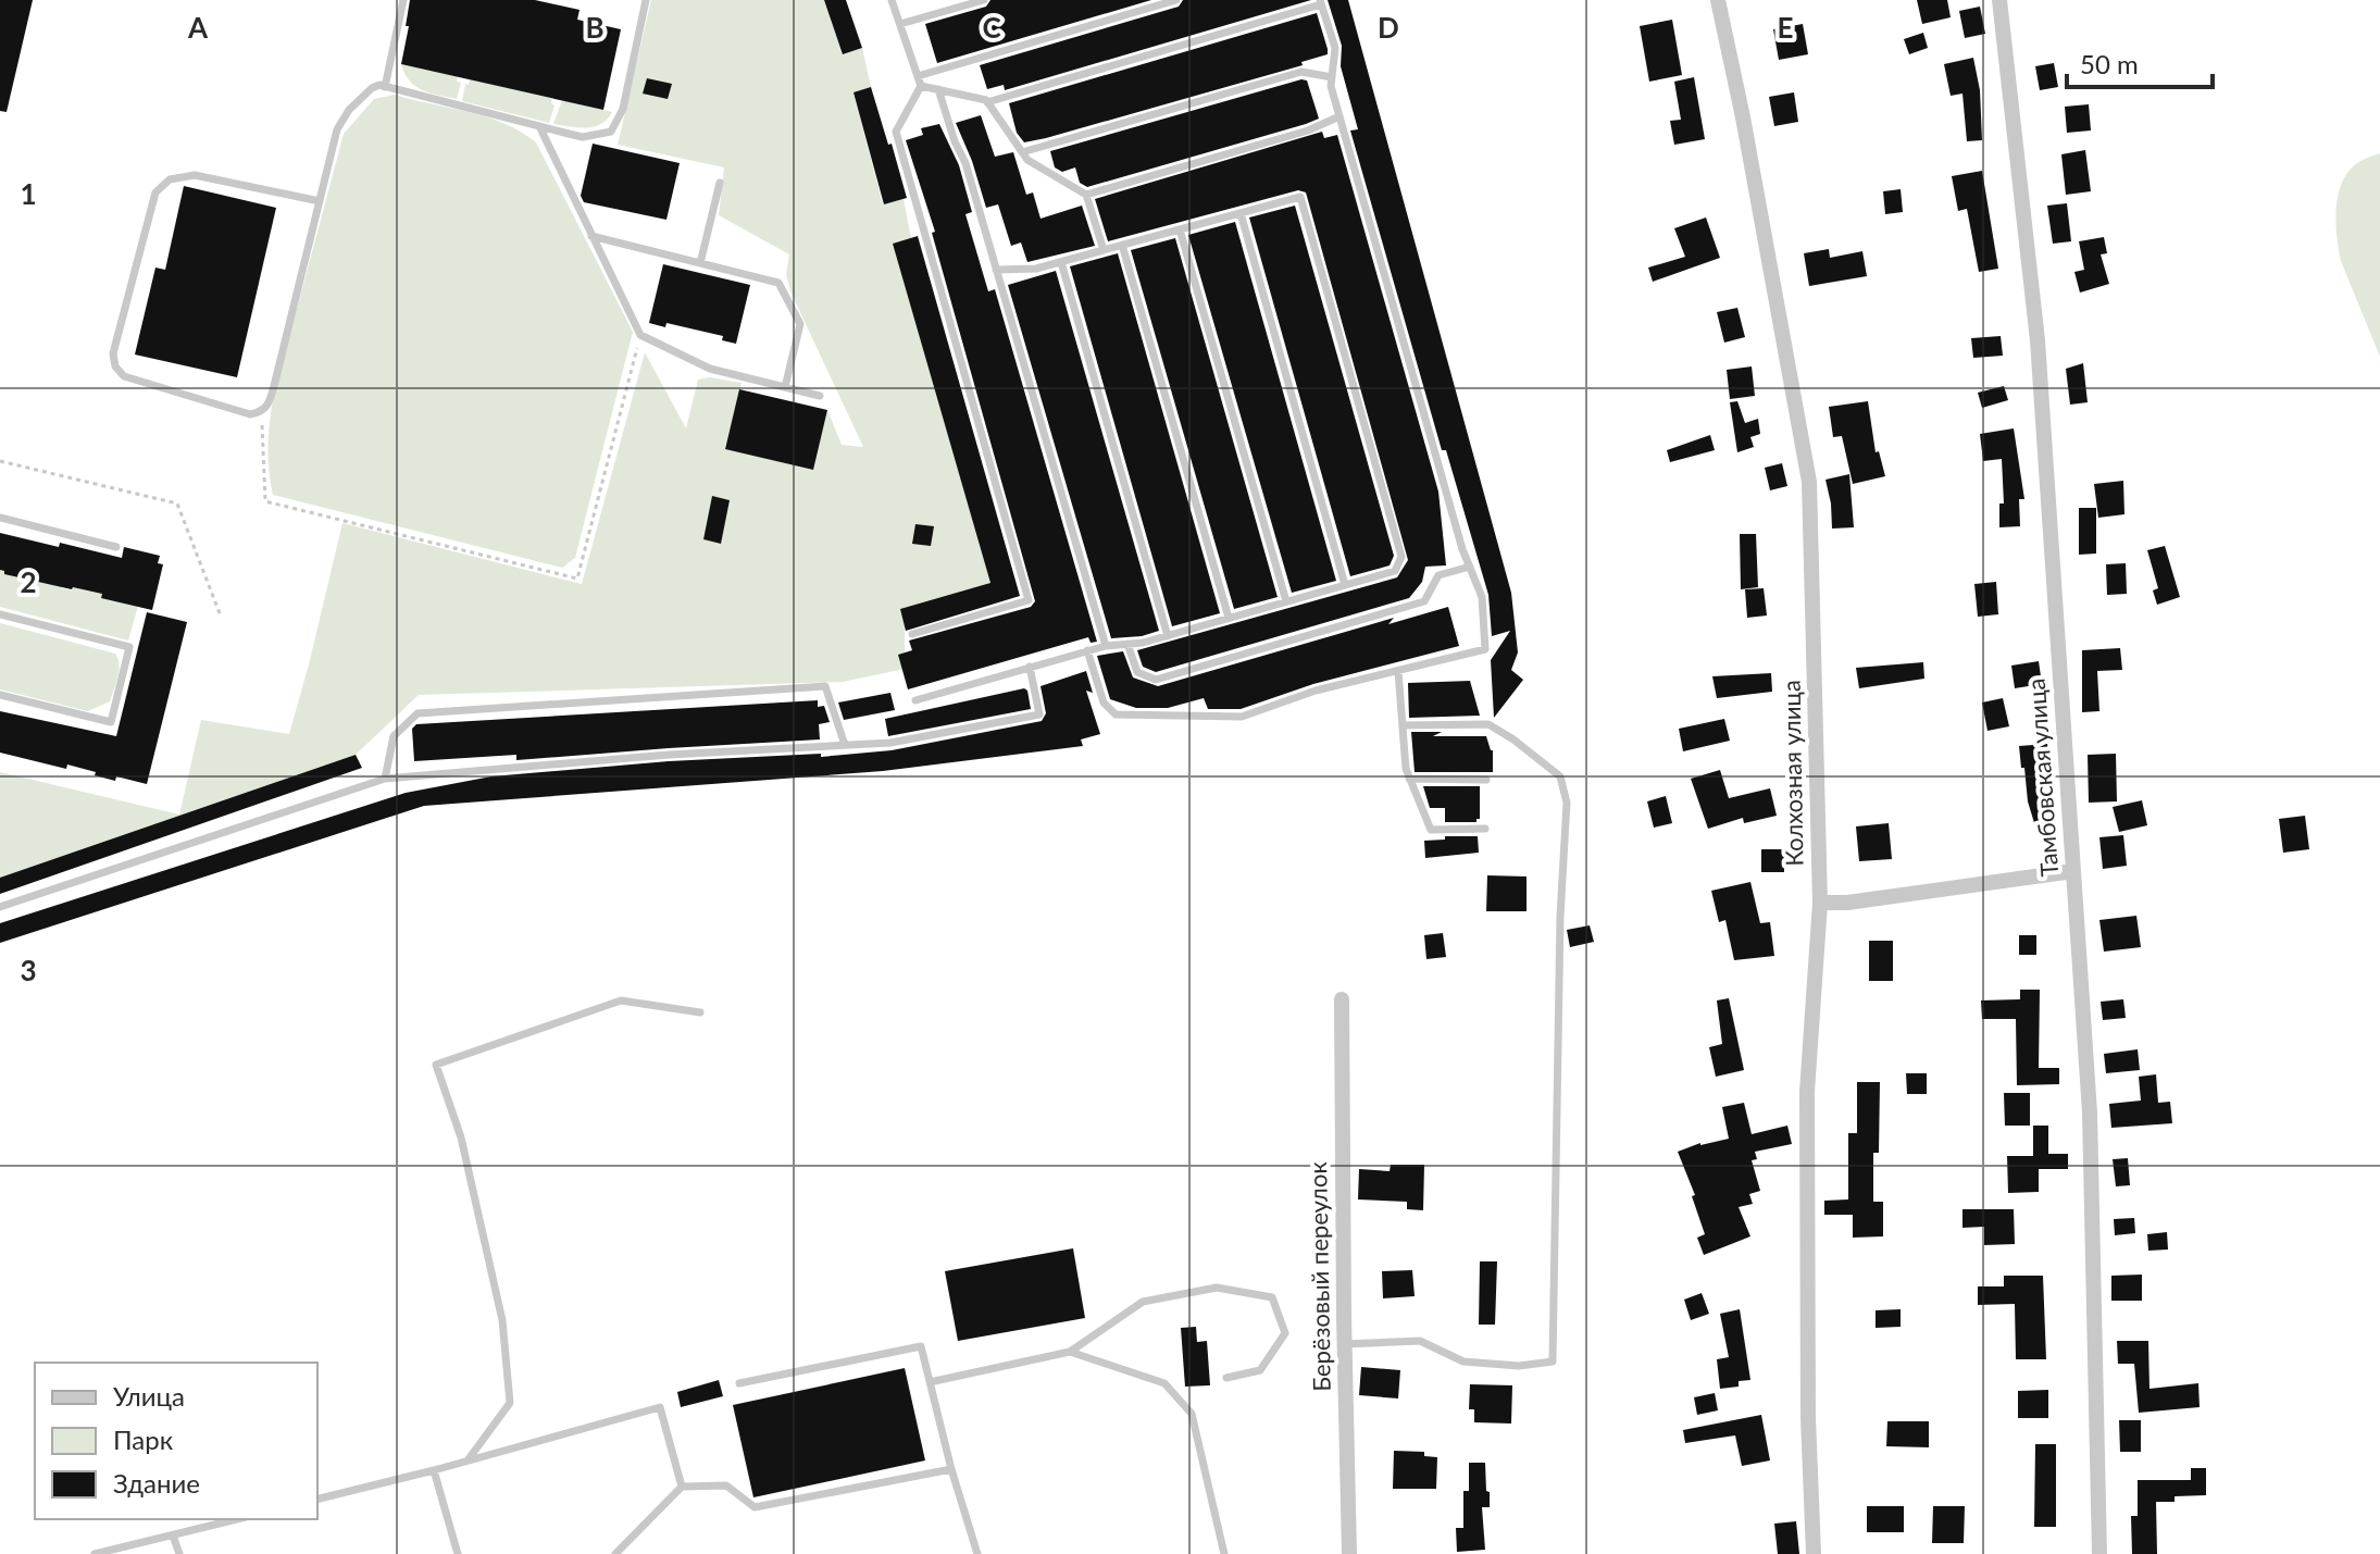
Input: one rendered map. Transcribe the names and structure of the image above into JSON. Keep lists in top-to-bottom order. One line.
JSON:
{"streets":{"street":["Колхозная улица","Тамбовская улица","Берёзовый переулок"]},"legend":["Улица","Парк","Здание"],"scale_bar":"50 m","grid":{"columns":["A","B","C","D","E"],"rows":["1","2","3"]}}
